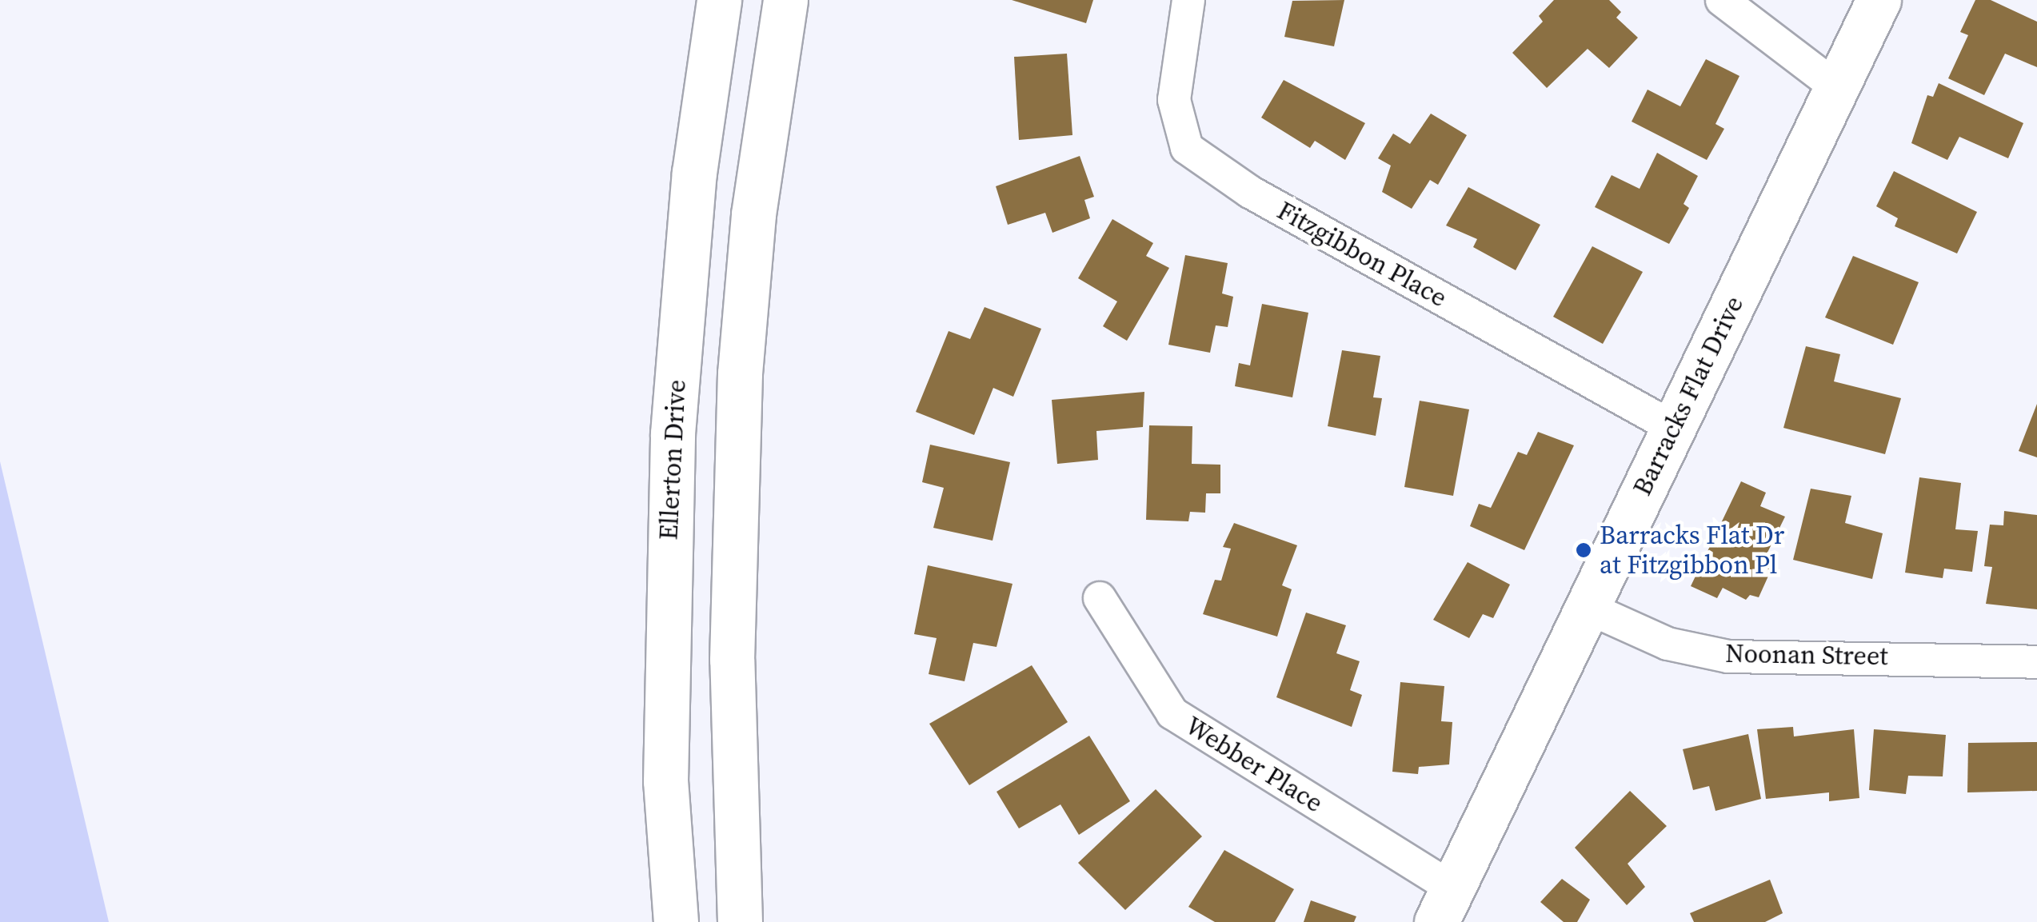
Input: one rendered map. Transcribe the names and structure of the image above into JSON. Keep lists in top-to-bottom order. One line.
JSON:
{"streets":{"main road":["Barracks Flat Drive","Ellerton Drive"],"street":["Fitzgibbon Place","Noonan Street","Webber Place"]},"crossings":[["Fitzgibbon Place","Barracks Flat Drive"],["Barracks Flat Drive","Noonan Street"],["Barracks Flat Drive","Webber Place"]],"places":["Barracks Flat Dr at Fitzgibbon Pl"]}
